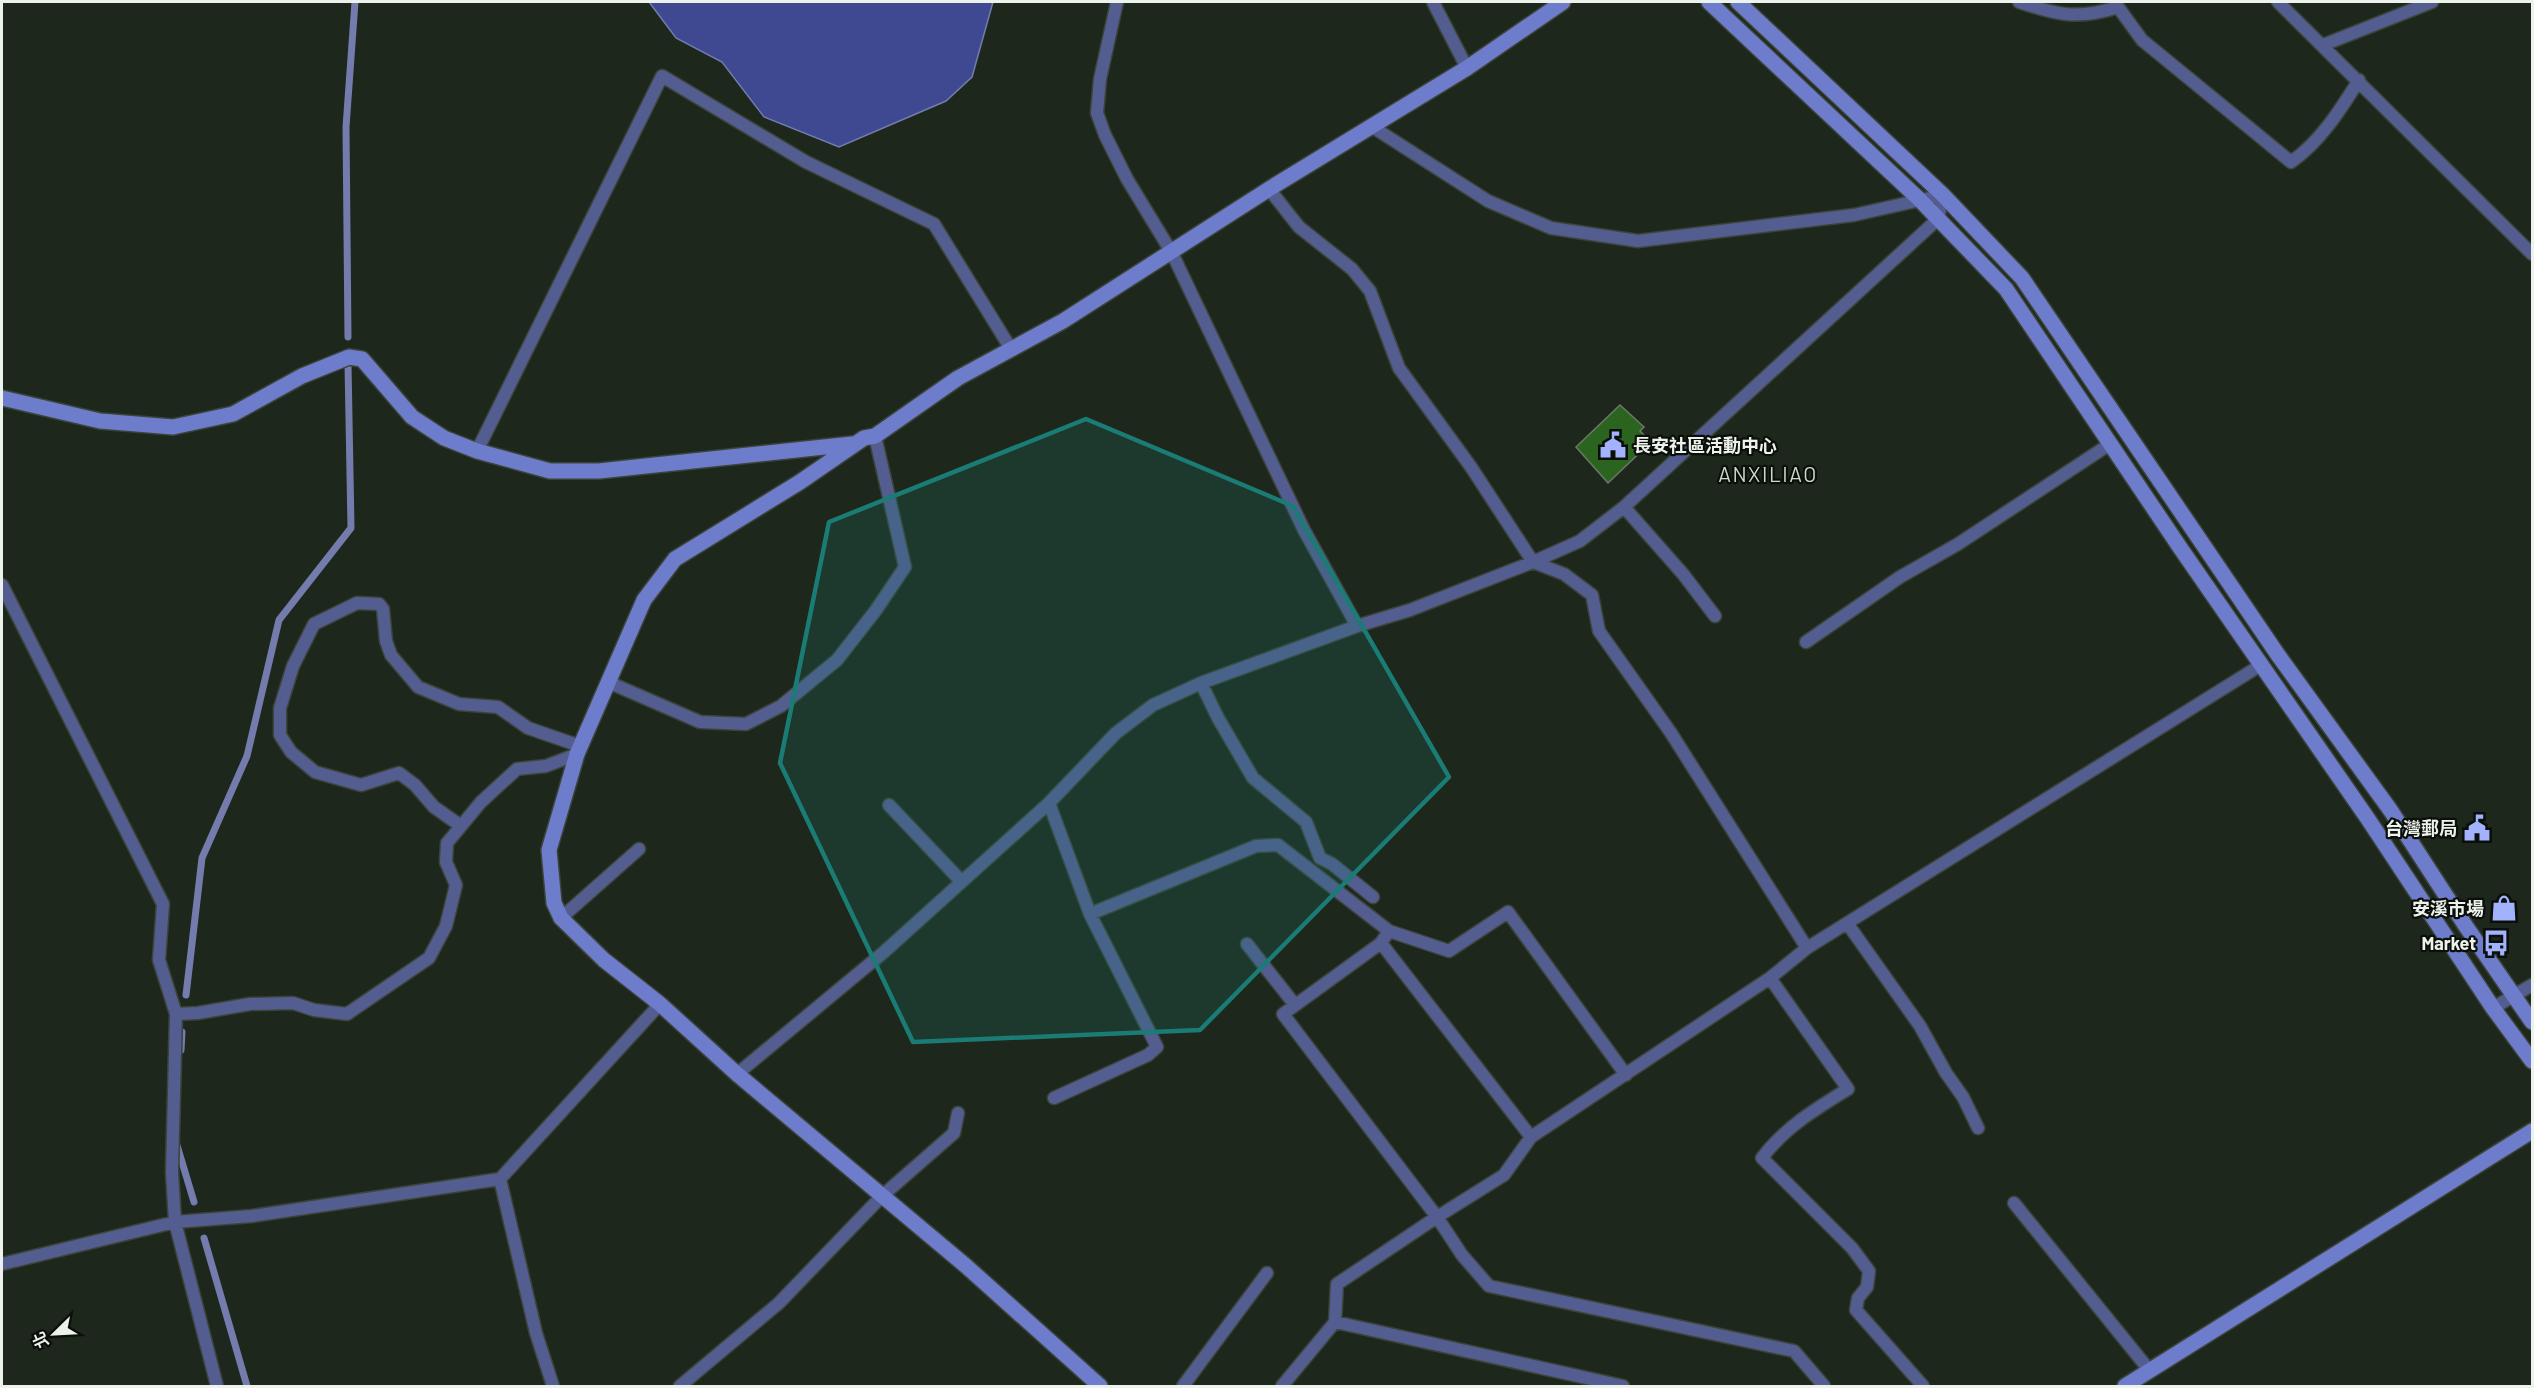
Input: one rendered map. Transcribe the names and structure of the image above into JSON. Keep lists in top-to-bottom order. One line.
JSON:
{"districts":["ANXILIAO"],"places":{"public building":["長安社區活動中心","台灣郵局"],"shop":["安溪市場"],"bus stop":["Market"]},"north":"bottom left"}
